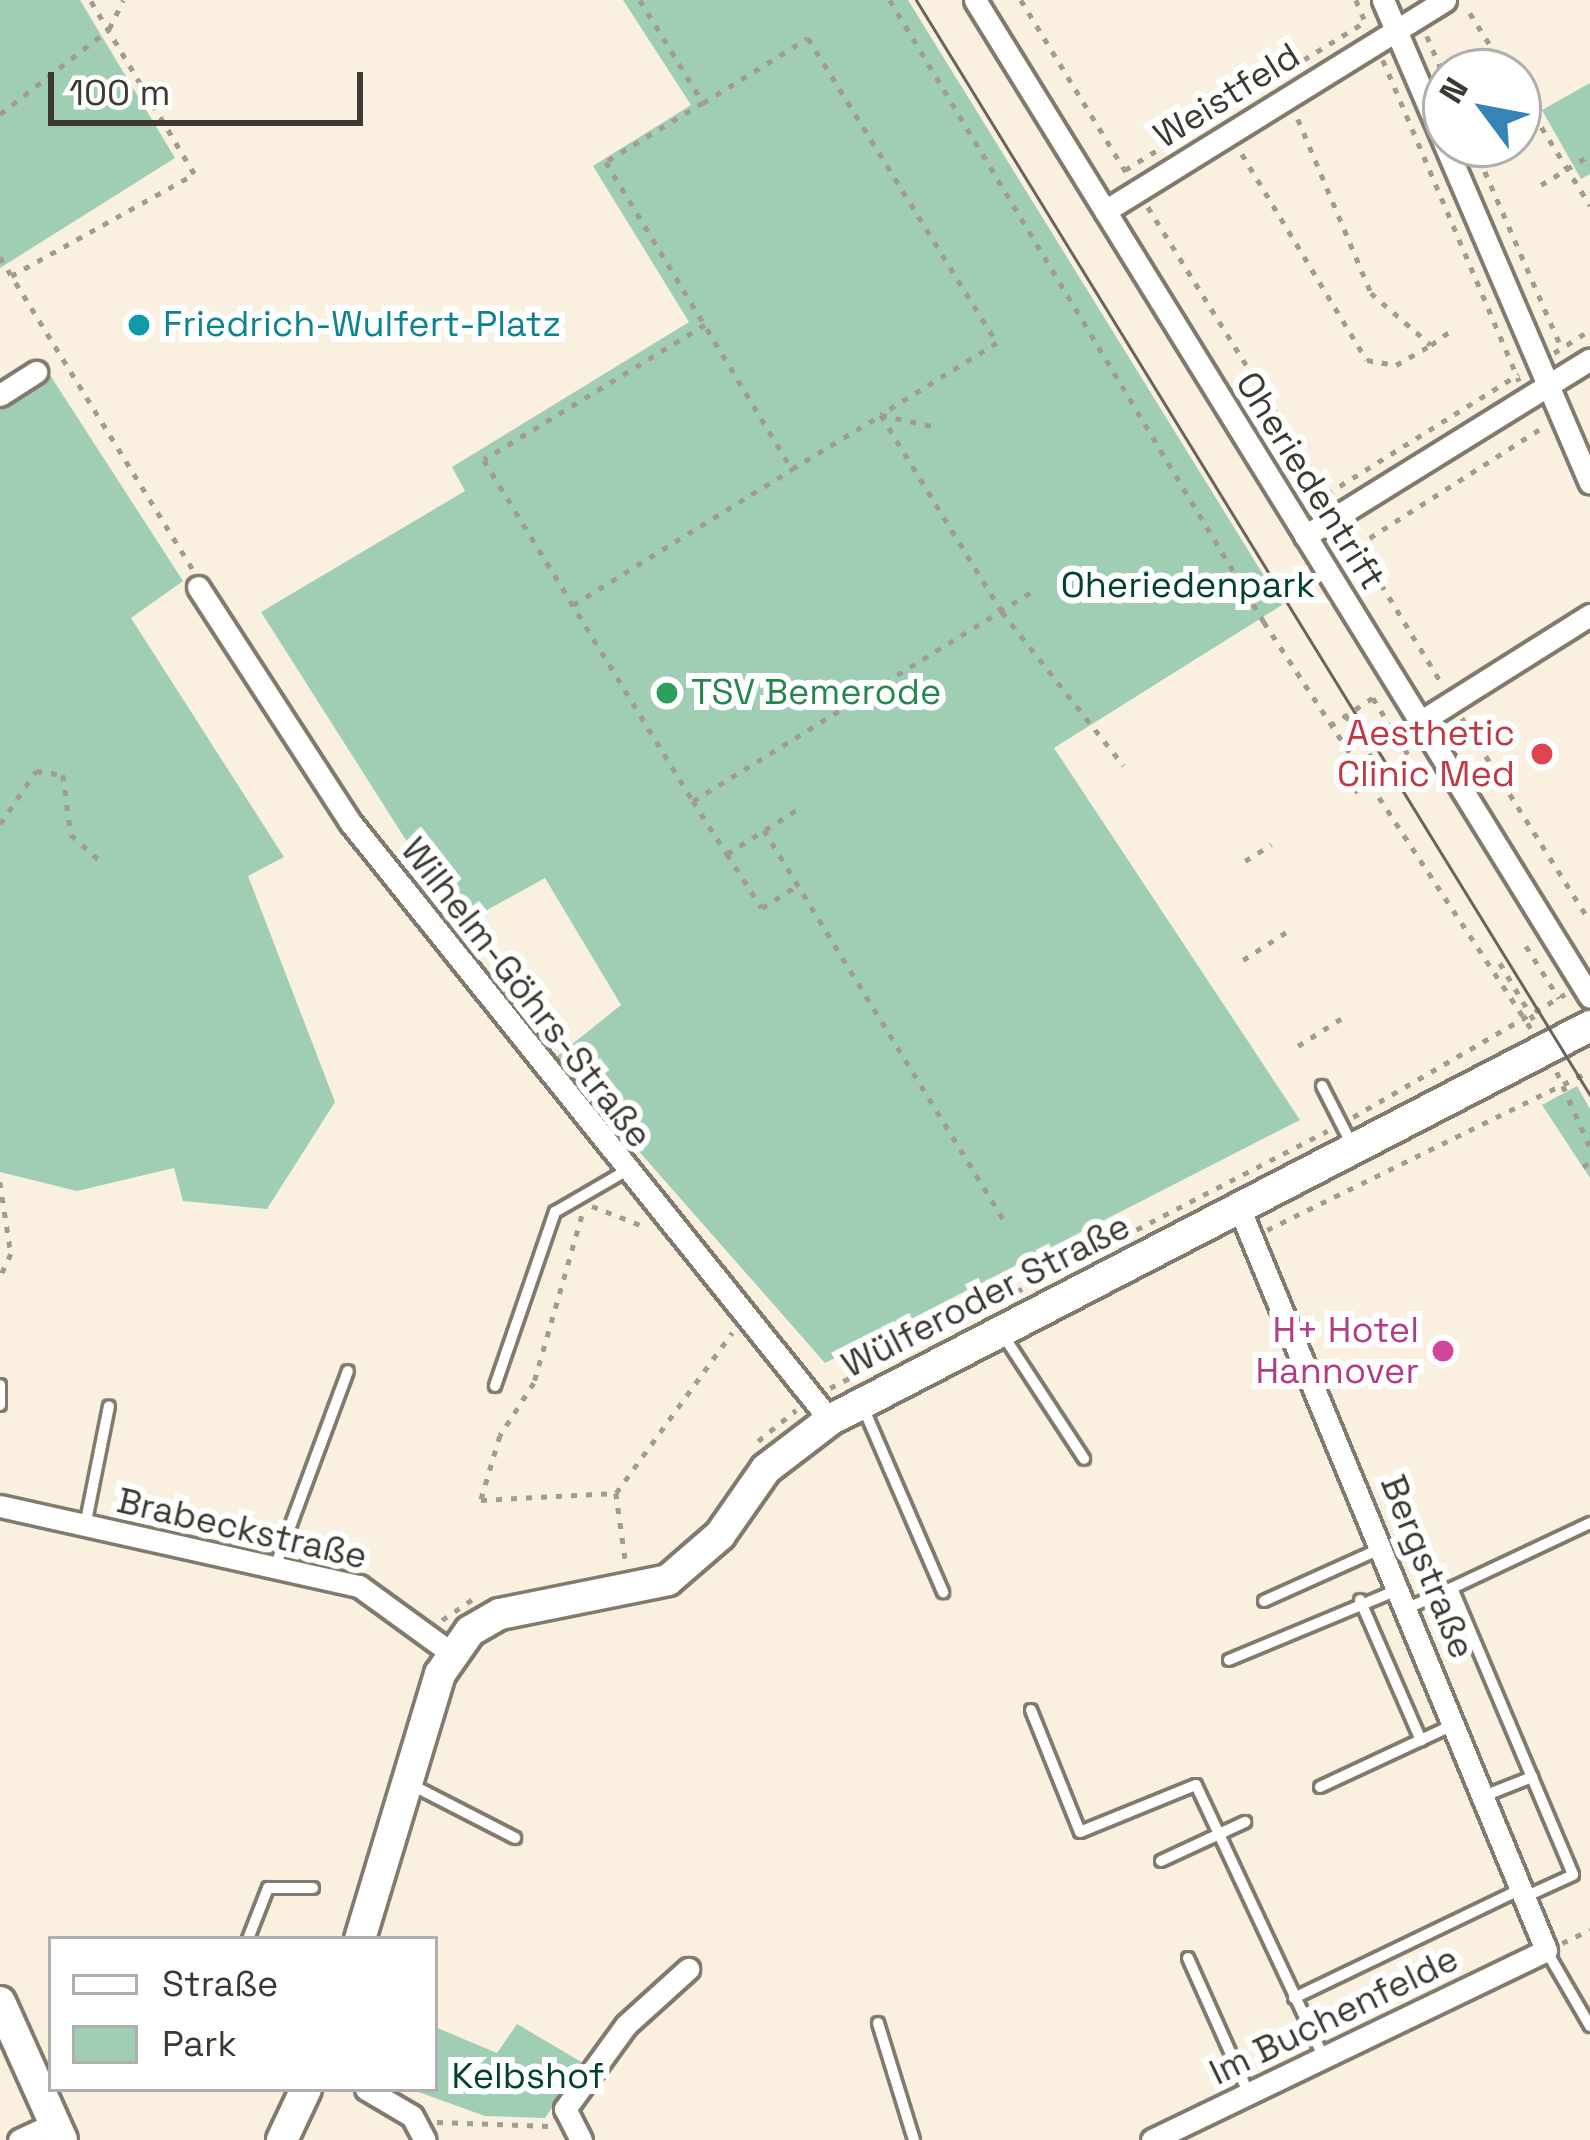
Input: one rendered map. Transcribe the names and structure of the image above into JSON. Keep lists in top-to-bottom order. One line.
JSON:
{"streets":{"main road":["Wülferoder Straße"],"street":["Weistfeld","Oheriedentrift","Wilhelm-Göhrs-Straße","Brabeckstraße","Bergstraße","Im Buchenfelde"]},"crossings":[["Weistfeld","Oheriedentrift"],["Wilhelm-Göhrs-Straße","Wülferoder Straße"],["Wülferoder Straße","Brabeckstraße"],["Wülferoder Straße","Bergstraße"],["Bergstraße","Im Buchenfelde"]],"parks":["Oheriedenpark","Kelbshof"],"places":["Friedrich-Wulfert-Platz","TSV Bemerode","Aesthetic Clinic Med","H+ Hotel Hannover"],"legend":["Straße","Park"],"scale_bar":"100 m","north":"top left"}
